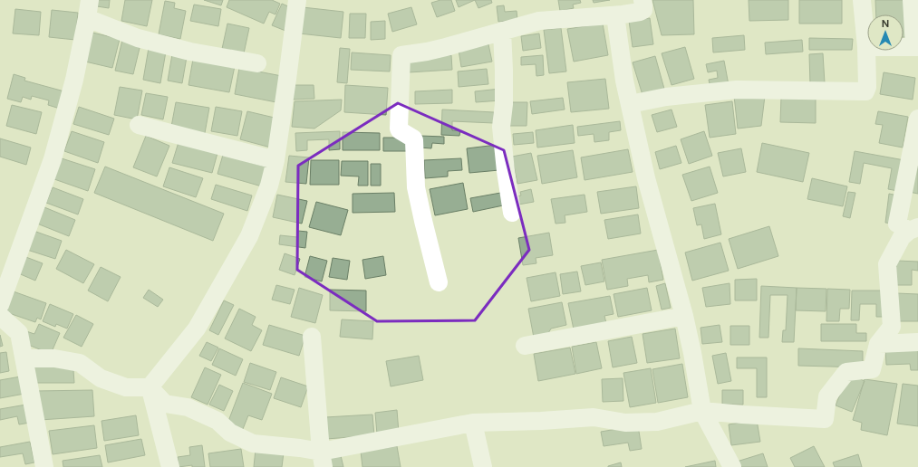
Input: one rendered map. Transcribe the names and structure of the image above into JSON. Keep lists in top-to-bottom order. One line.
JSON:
{"north":"top"}
